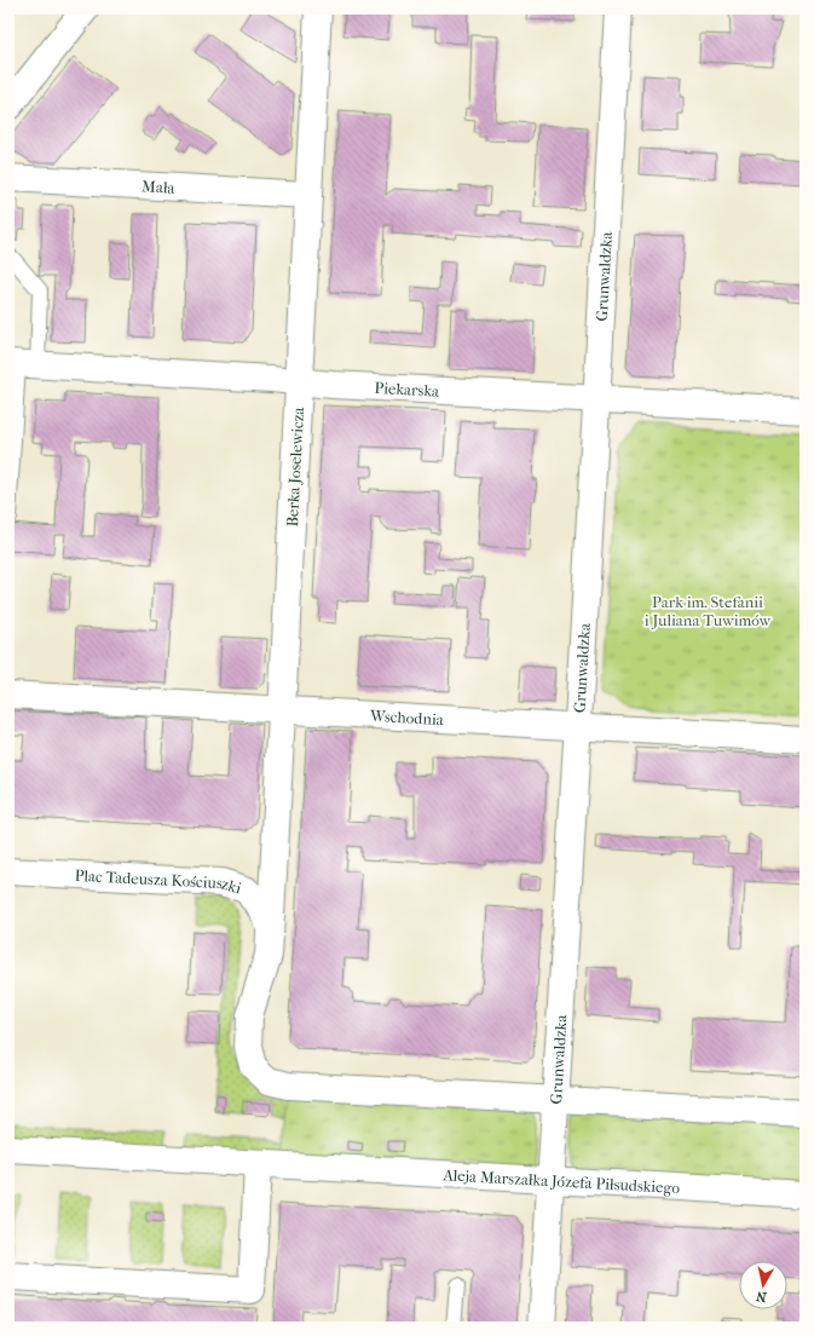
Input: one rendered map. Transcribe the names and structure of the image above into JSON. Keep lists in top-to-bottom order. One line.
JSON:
{"streets":{"street":["Mała","Grunwaldzka","Piekarska","Berka Joselewicza","Wschodnia","Plac Tadeusza Kościuszki","Aleja Marszałka Józefa Piłsudskiego"]},"crossings":[["Mała","Berka Joselewicza"],["Grunwaldzka","Piekarska"],["Grunwaldzka","Wschodnia"],["Grunwaldzka","Plac Tadeusza Kościuszki"],["Grunwaldzka","Aleja Marszałka Józefa Piłsudskiego"],["Piekarska","Berka Joselewicza"],["Berka Joselewicza","Wschodnia"],["Berka Joselewicza","Plac Tadeusza Kościuszki"]],"parks":["Park im. Stefanii i Juliana Tuwimów"],"north":"bottom"}
